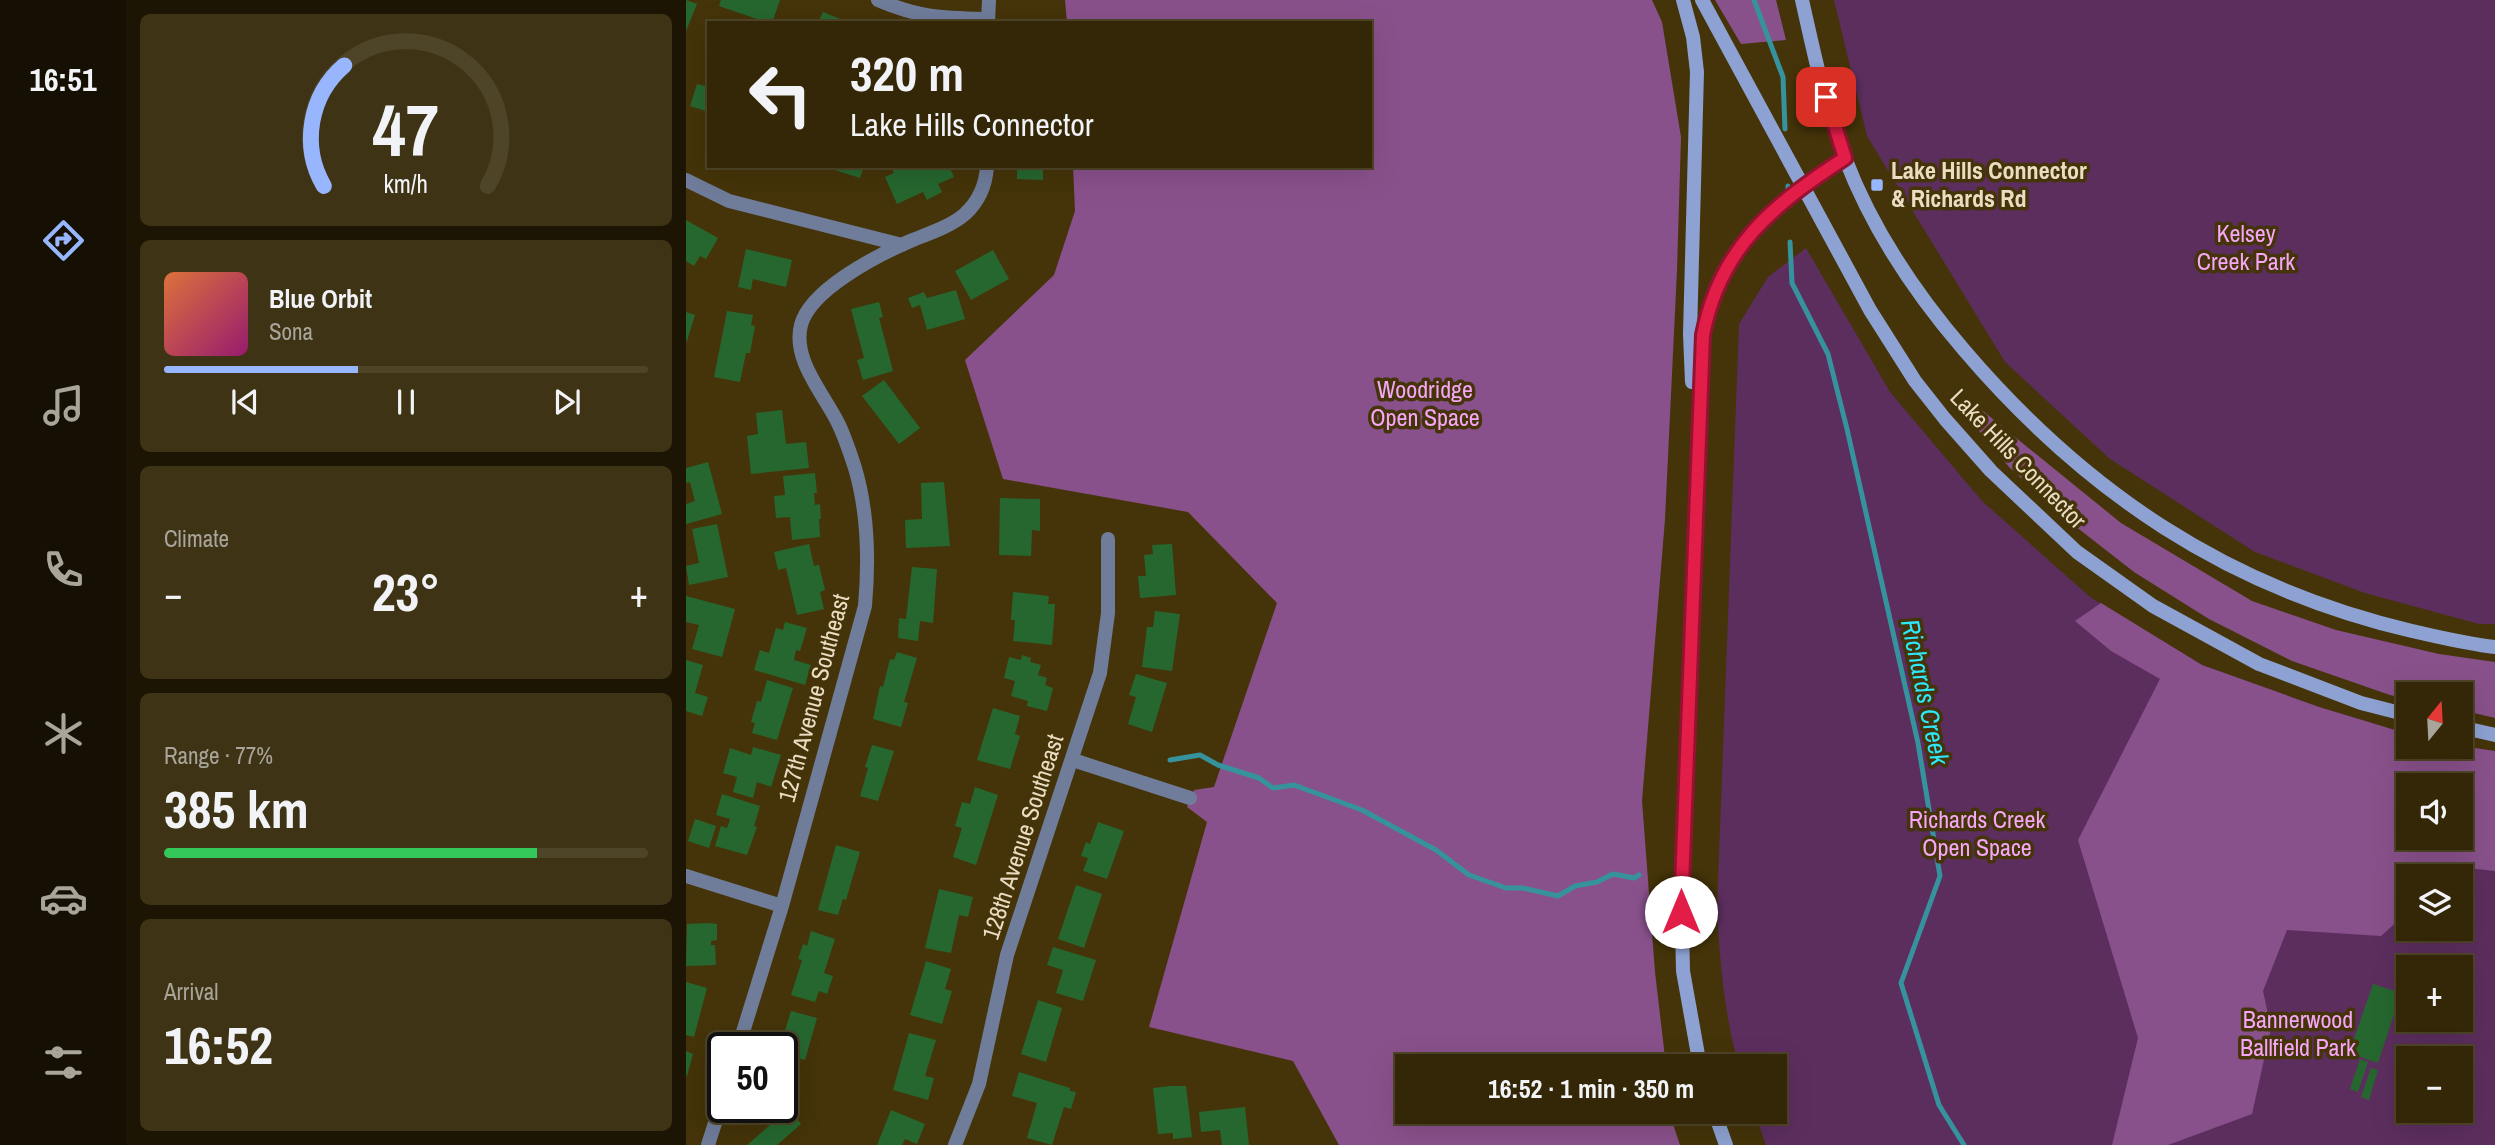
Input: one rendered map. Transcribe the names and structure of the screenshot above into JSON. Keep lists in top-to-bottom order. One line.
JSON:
{"streets":{"main road":["Lake Hills Connector"],"street":["127th Avenue Southeast","128th Avenue Southeast"]},"water":["Richards Creek"],"parks":["Kelsey Creek Park","Woodridge Open Space","Richards Creek Open Space","Bannerwood Ballfield Park"],"places":{"transit":["Lake Hills Connector & Richards Rd"]},"north":"top","page":{"tabs":"16:51","turn":["320 m","Lake Hills Connector"],"song":["Blue Orbit","Sona"],"tile":["Climate",["Range · 77%","385 km"],["Arrival","16:52"]],"heat":["−","23°","+"],"map_buttons":["+","−"],"limit":"50","trip":"16:52 · 1 min · 350 m","gauge":["47","km/h"]}}
